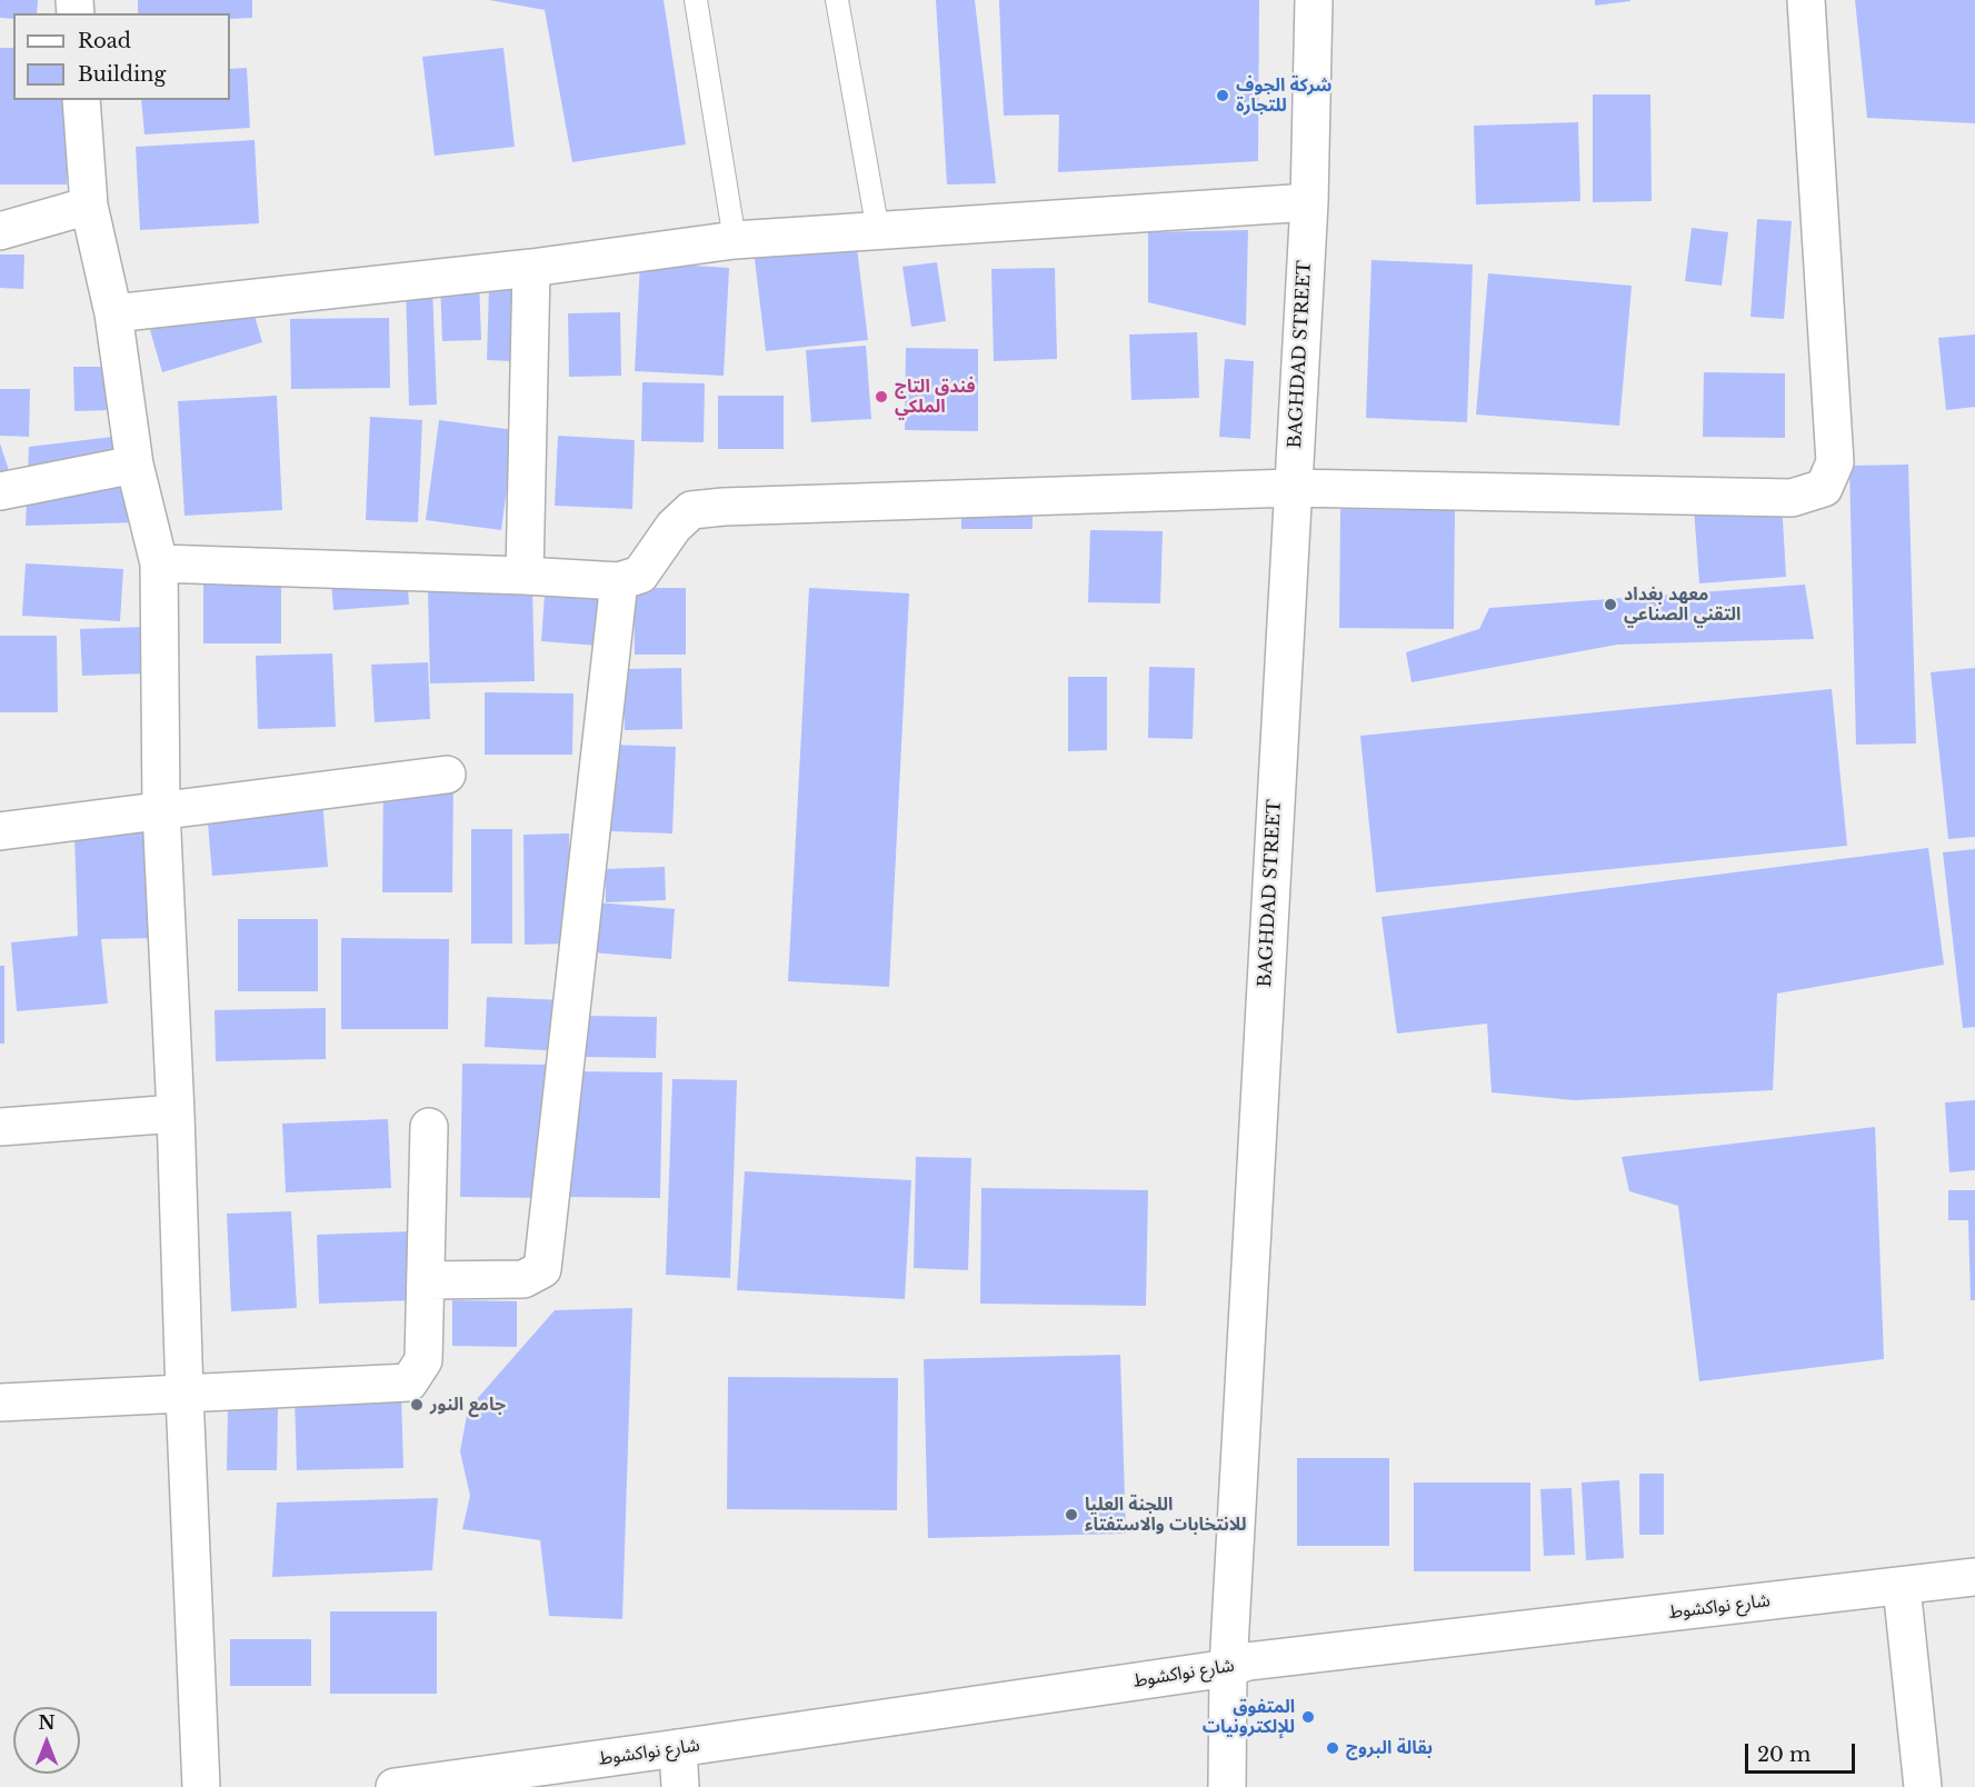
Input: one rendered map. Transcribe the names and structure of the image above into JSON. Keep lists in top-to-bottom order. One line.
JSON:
{"streets":{"street":["BAGHDAD STREET","شارع نواكشوط"]},"crossings":[["BAGHDAD STREET","شارع نواكشوط"]],"places":["شركة الجوف للتجارة","فندق التاج الملكي","معهد بغداد التقني الصناعي","جامع النور","اللجنة العليا للانتخابات والاستفتاء","المتفوق للإلكترونيات","بقالة البروج"],"legend":["Road","Building"],"scale_bar":"20 m","north":"top"}
